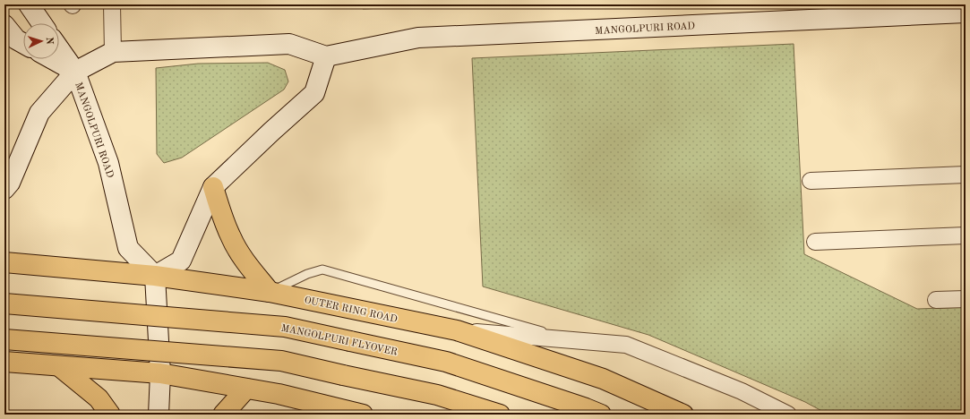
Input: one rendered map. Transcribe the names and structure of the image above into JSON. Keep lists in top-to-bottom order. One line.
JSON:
{"streets":{"main road":["OUTER RING ROAD","MANGOLPURI FLYOVER"],"street":["MANGOLPURI ROAD"]},"crossings":[["MANGOLPURI ROAD","OUTER RING ROAD"]],"north":"right"}
